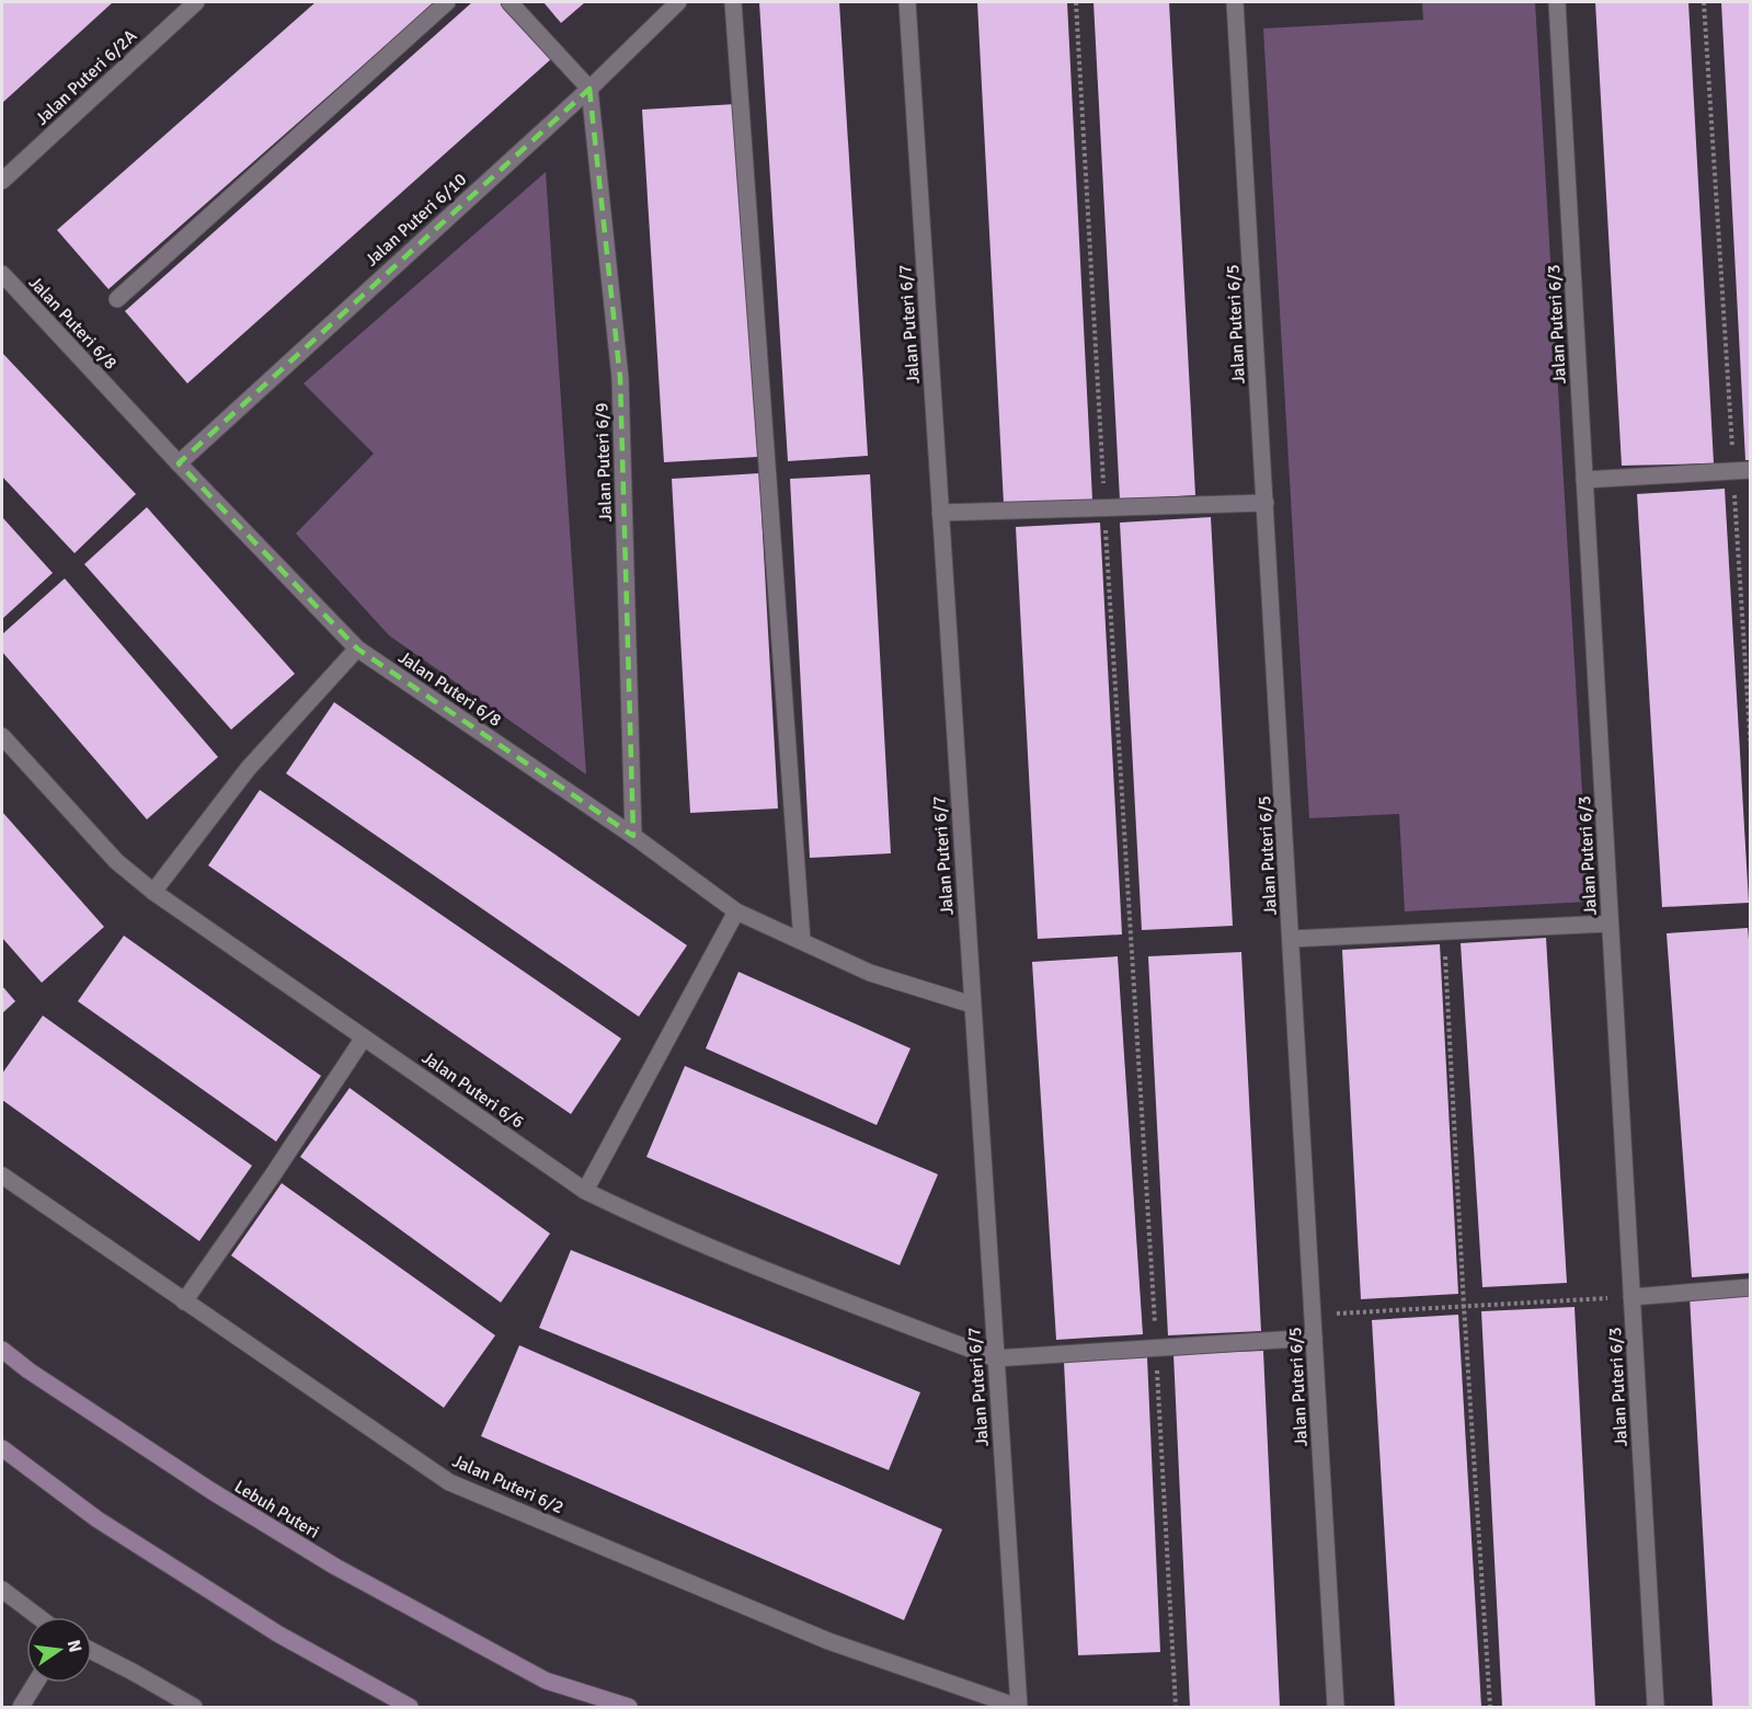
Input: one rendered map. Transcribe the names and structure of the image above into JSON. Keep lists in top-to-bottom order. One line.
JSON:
{"streets":{"main road":["Lebuh Puteri"],"street":["Jalan Puteri 6/2A","Jalan Puteri 6/10","Jalan Puteri 6/8","Jalan Puteri 6/7","Jalan Puteri 6/5","Jalan Puteri 6/3","Jalan Puteri 6/9","Jalan Puteri 6/6","Jalan Puteri 6/2"]},"crossings":[["Jalan Puteri 6/10","Jalan Puteri 6/8"],["Jalan Puteri 6/10","Jalan Puteri 6/9"],["Jalan Puteri 6/8","Jalan Puteri 6/7"],["Jalan Puteri 6/8","Jalan Puteri 6/9"],["Jalan Puteri 6/7","Jalan Puteri 6/6"],["Jalan Puteri 6/7","Jalan Puteri 6/2"]],"north":"right"}
